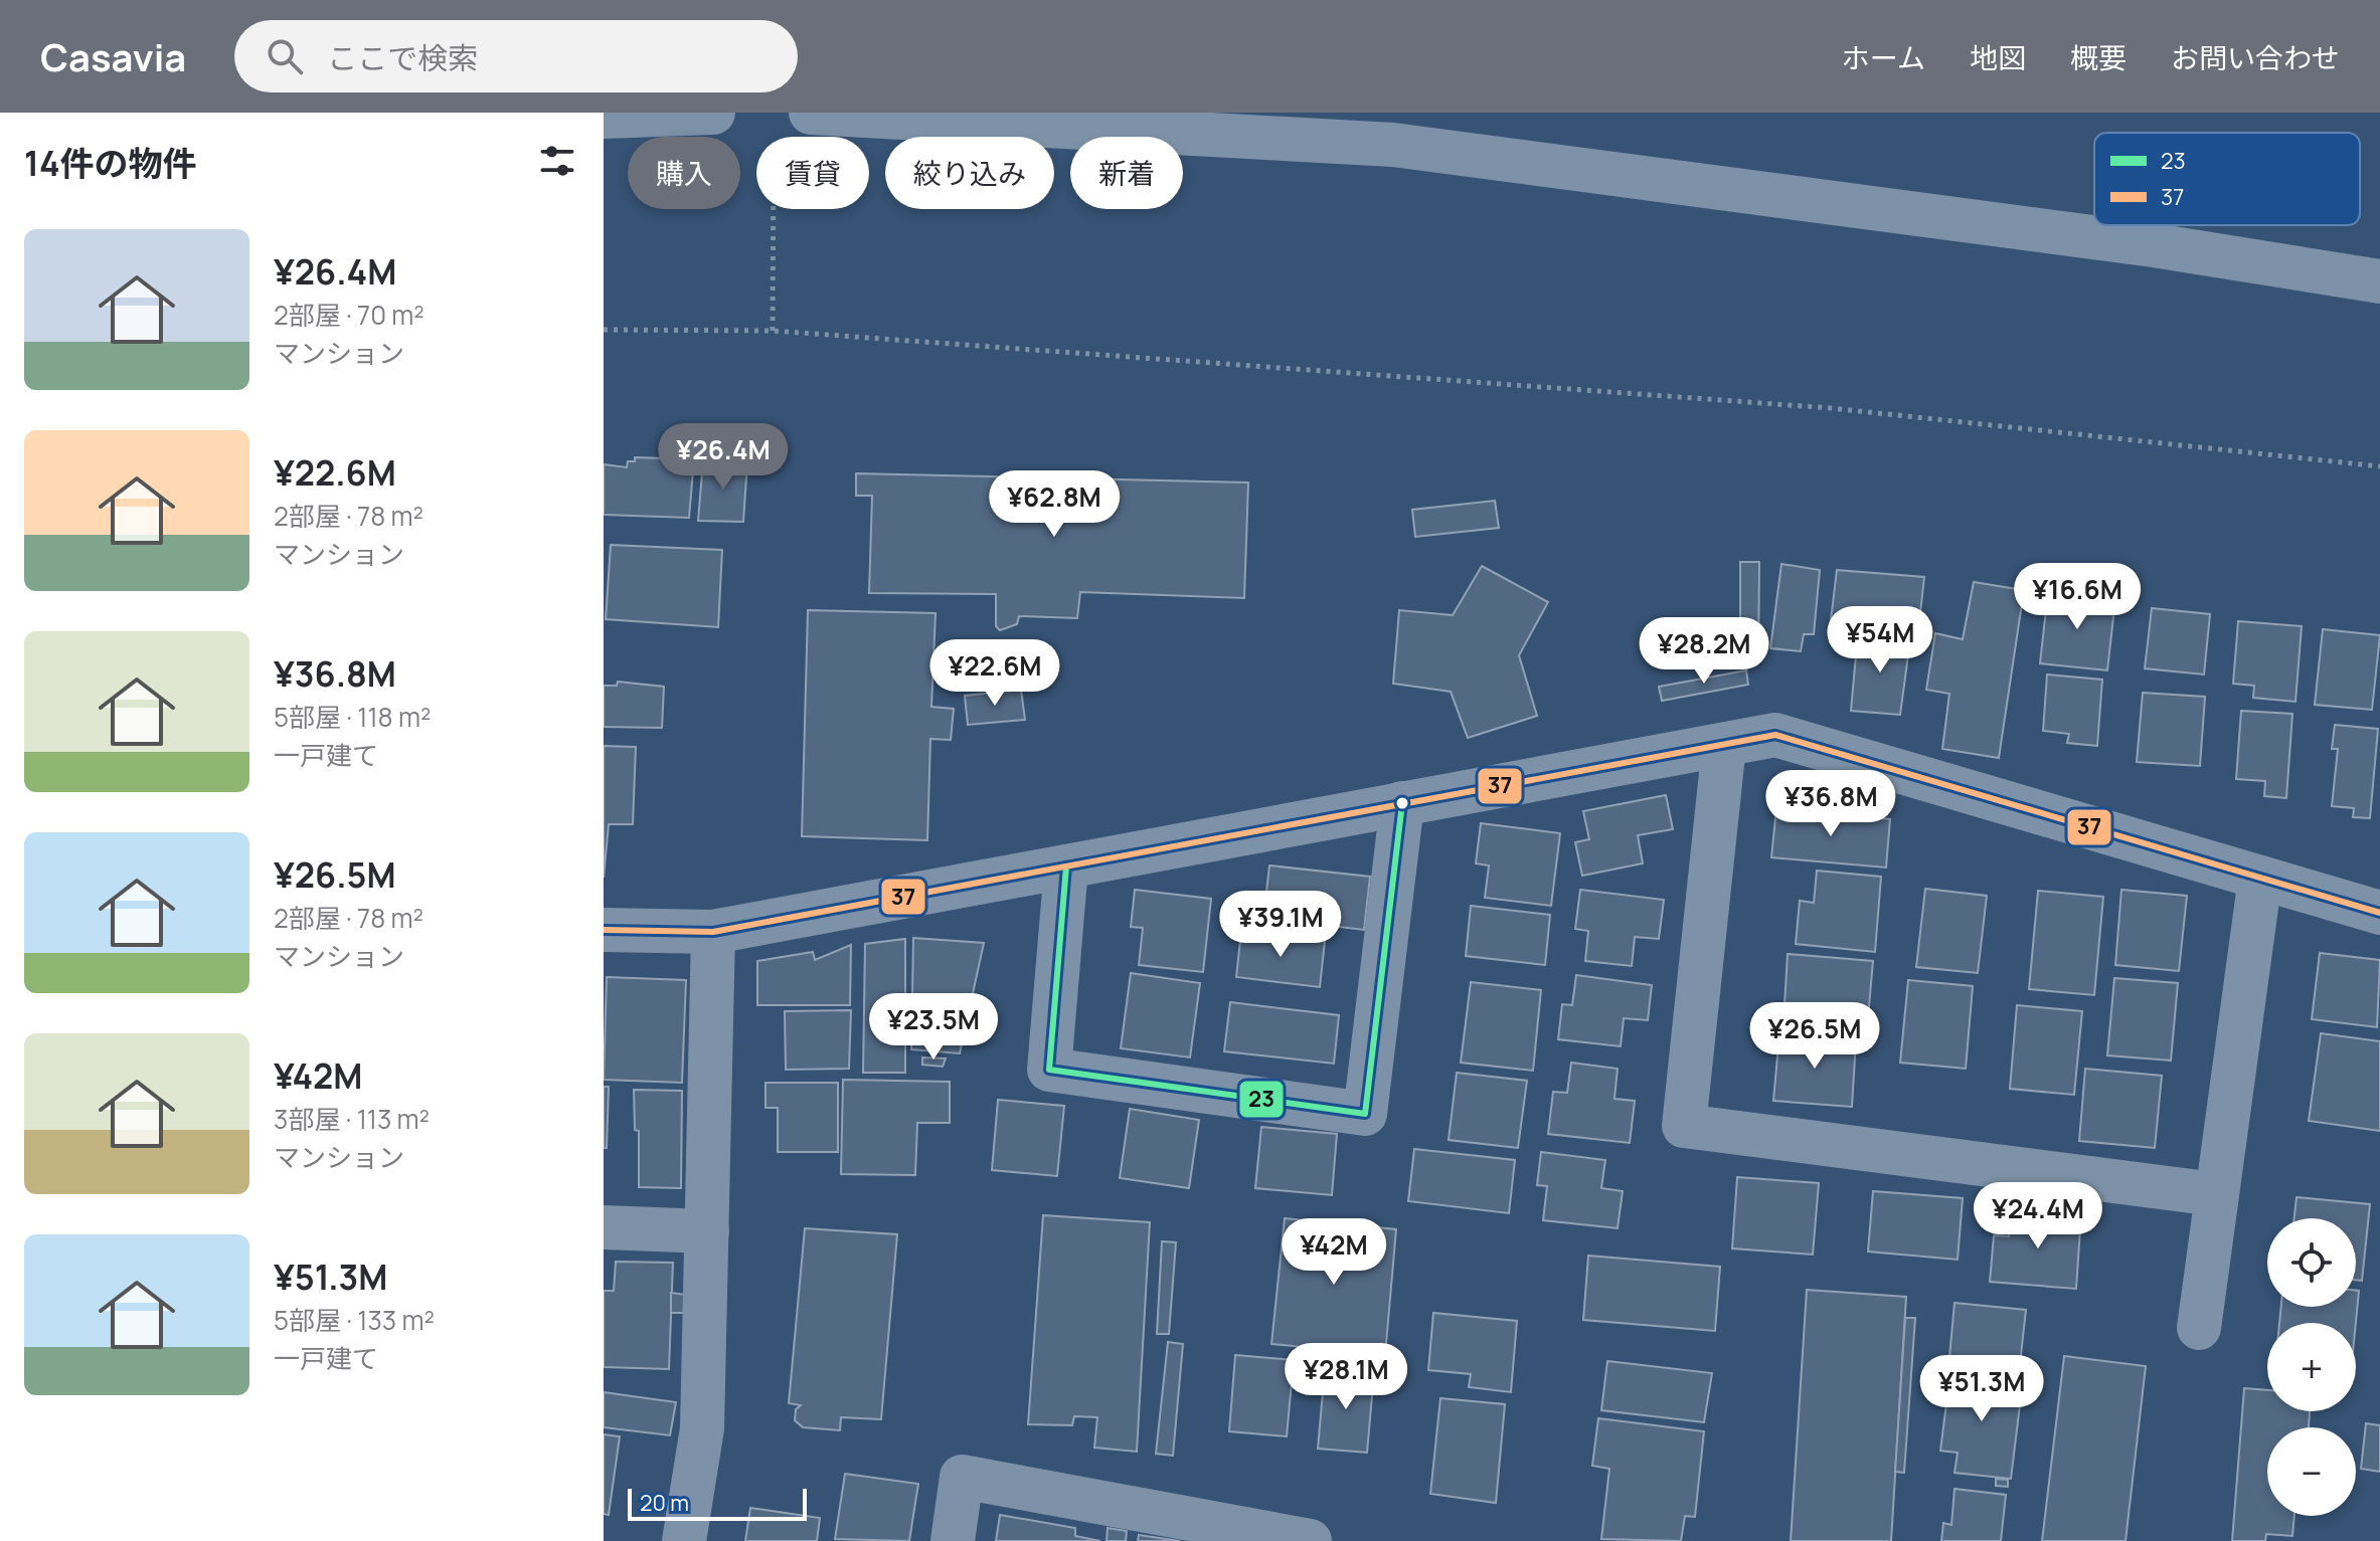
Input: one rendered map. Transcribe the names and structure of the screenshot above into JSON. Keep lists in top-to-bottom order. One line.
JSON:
{"lines":["transit line 37","transit line 23"],"legend":["23","37"],"scale_bar":"20 m","page":{"header":"Casavia","search":"ここで検索","nav":["ホーム","地図","概要","お問い合わせ"],"heading":"14件の物件","chip":["購入","賃貸","絞り込み","新着"],"list":[{"name":"¥26.4M","note":"2部屋 · 70 m² · マンション"},{"name":"¥22.6M","note":"2部屋 · 78 m² · マンション"},{"name":"¥36.8M","note":"5部屋 · 118 m² · 一戸建て"},{"name":"¥26.5M","note":"2部屋 · 78 m² · マンション"},{"name":"¥42M","note":"3部屋 · 113 m² · マンション"},{"name":"¥51.3M","note":"5部屋 · 133 m² · 一戸建て"}],"price":["¥26.4M","¥62.8M","¥16.6M","¥54M","¥28.2M","¥22.6M","¥36.8M","¥39.1M","¥23.5M","¥26.5M","¥24.4M","¥42M","¥28.1M","¥51.3M"],"map_buttons":["+","−"],"scale":"20 m"}}
